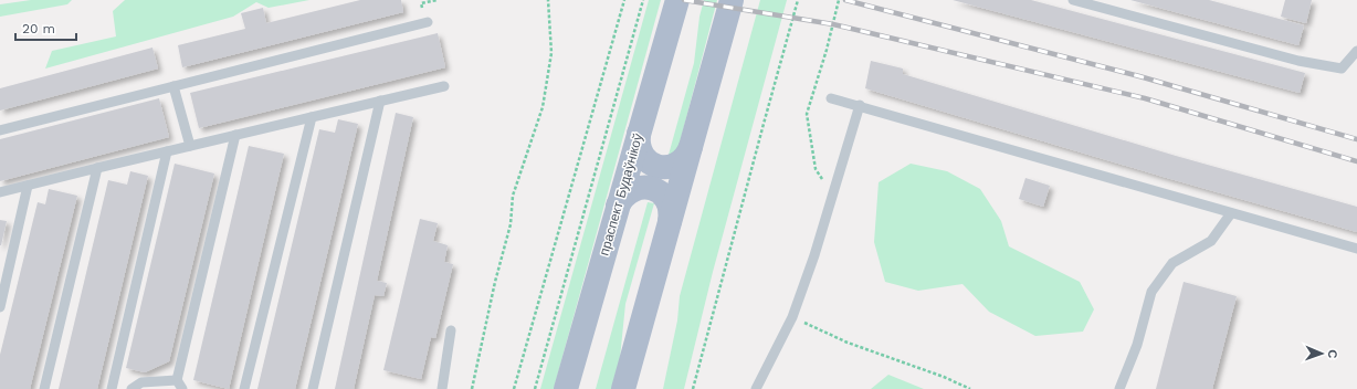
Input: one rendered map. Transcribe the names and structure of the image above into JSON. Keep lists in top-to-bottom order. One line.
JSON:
{"streets":{"main road":["праспект Будаўнікоў"]},"scale_bar":"20 m","north":"right"}
